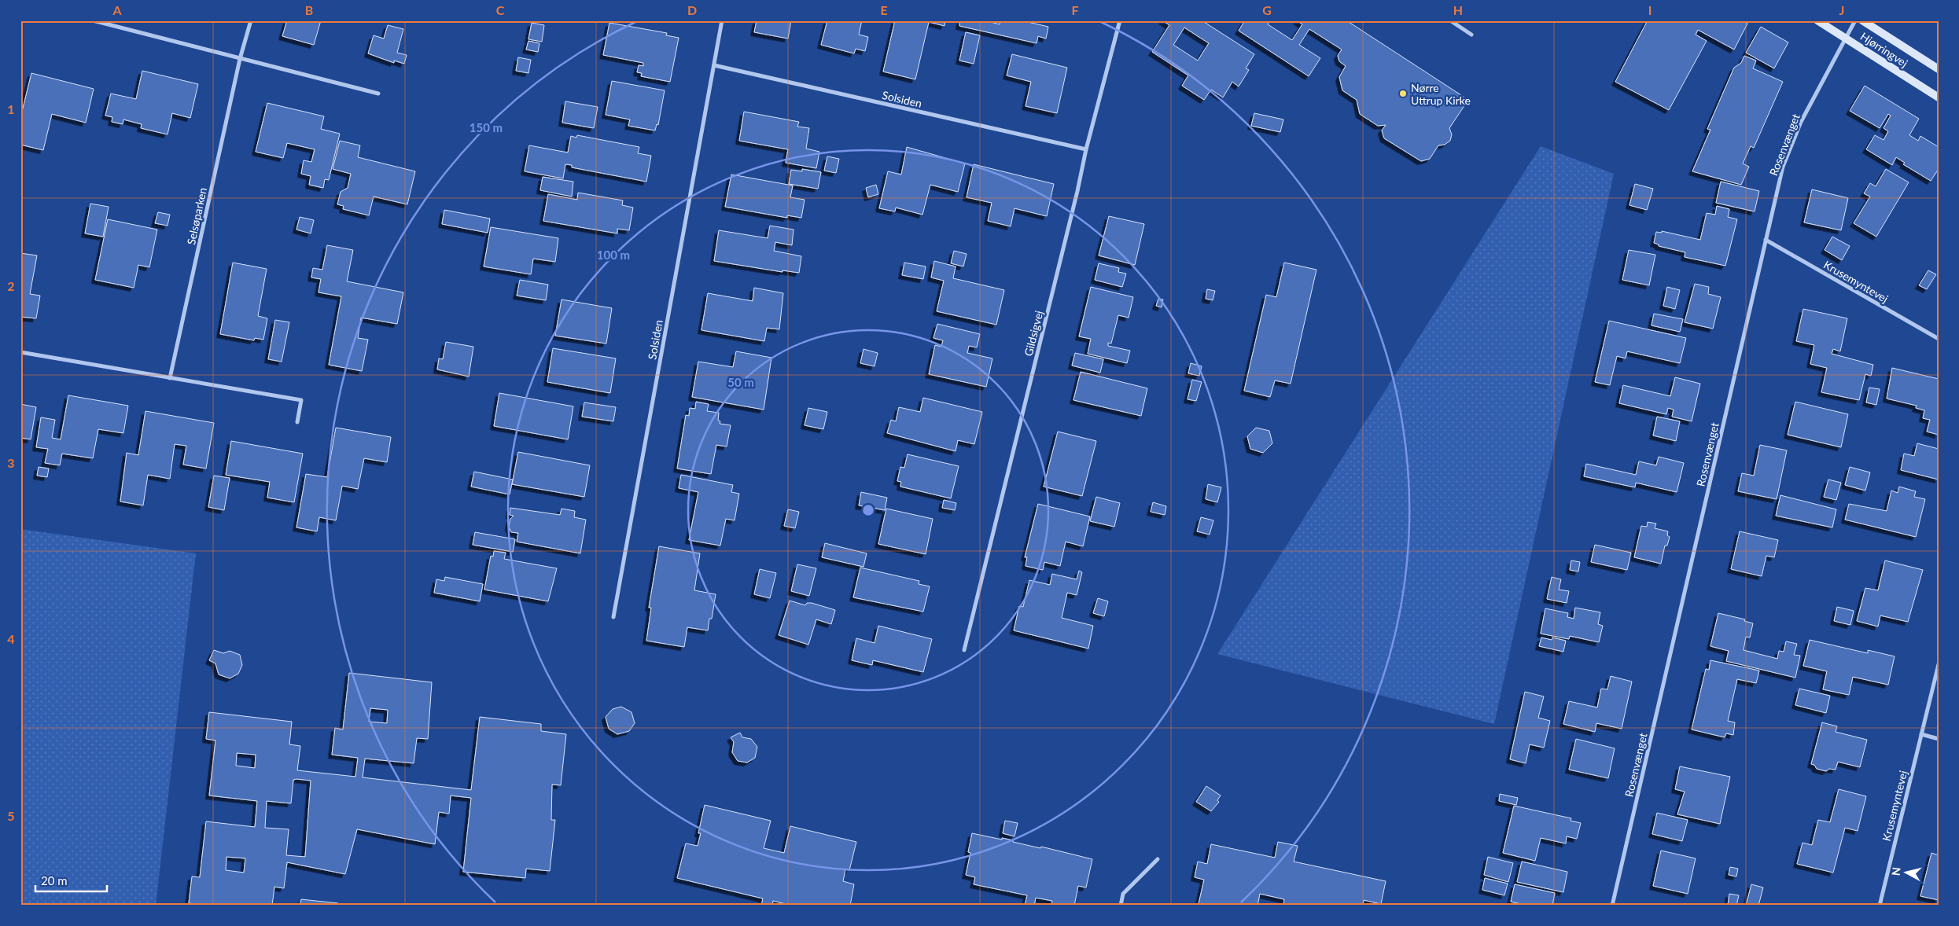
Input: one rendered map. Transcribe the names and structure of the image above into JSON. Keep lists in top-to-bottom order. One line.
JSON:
{"streets":{"main road":["Hjørringvej"],"street":["Solsiden","Rosenvænget","Selsøparken","Krusemyntevej","Gildsigvej"]},"crossings":[["Hjørringvej","Rosenvænget"],["Solsiden","Gildsigvej"],["Rosenvænget","Krusemyntevej"]],"places":["Nørre Uttrup Kirke"],"scale_bar":"20 m","north":"left","grid":{"columns":["A","B","C","D","E","F","G","H","I","J"],"rows":["1","2","3","4","5"]},"rings":["150 m","100 m","50 m"]}
